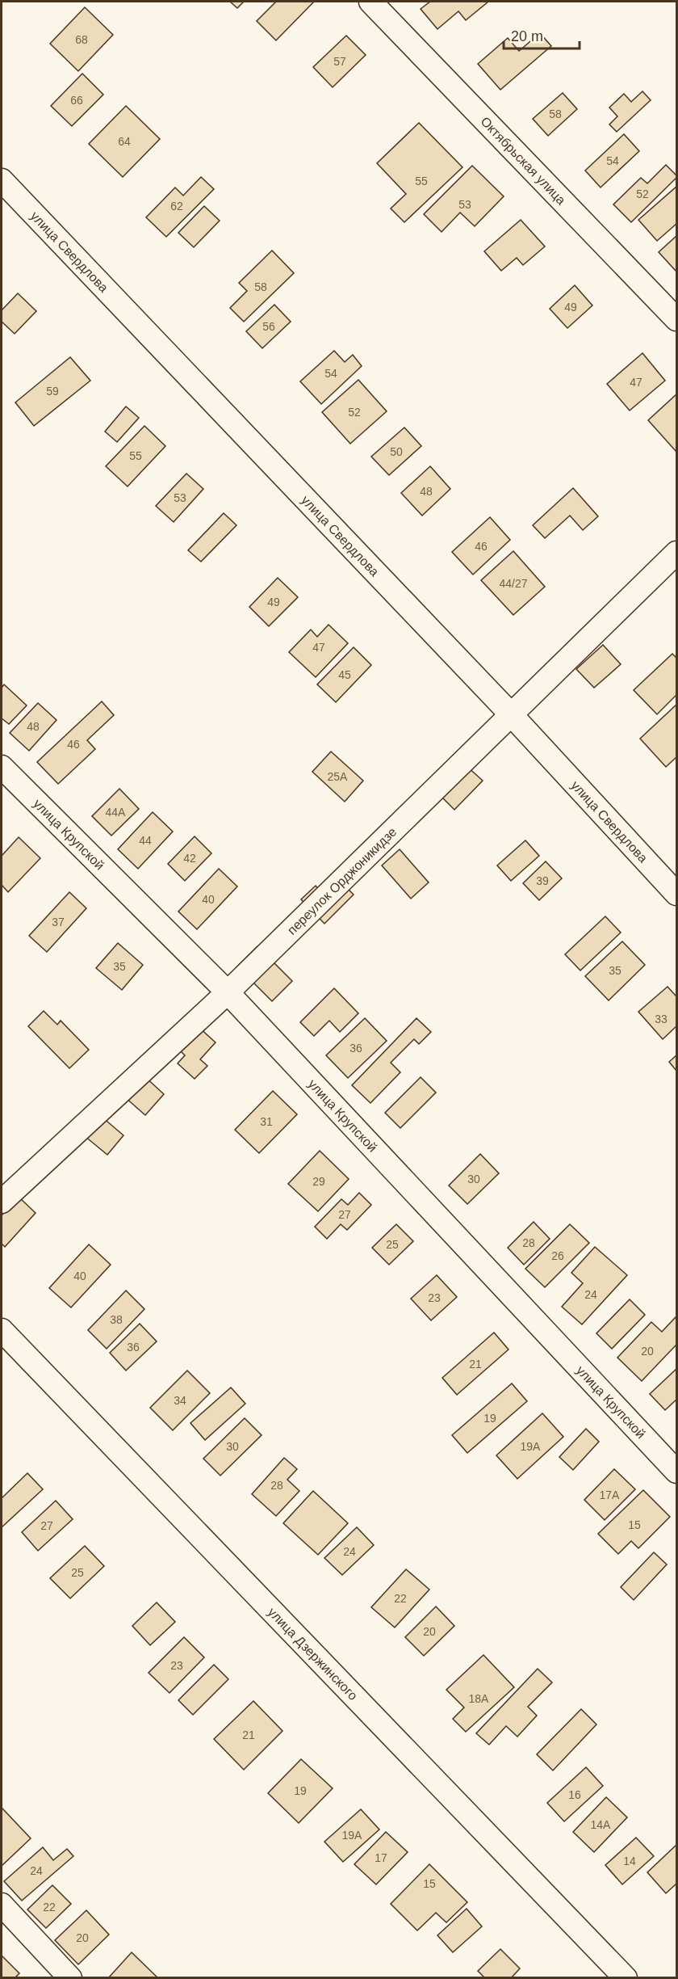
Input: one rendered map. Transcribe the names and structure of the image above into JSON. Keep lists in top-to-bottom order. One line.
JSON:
{"streets":{"street":["Октябрьская улица","улица Свердлова","улица Крупской","переулок Орджоникидзе","улица Дзержинского"]},"crossings":[["улица Свердлова","переулок Орджоникидзе"],["улица Крупской","переулок Орджоникидзе"]],"house_numbers":["68","57","66","58","64","54","55","52","53","62","58","49","56","54","47","59","52","50","55","48","53","46","44/27","49","47","45","48","46","25А","44А","44","42","39","40","37","35","35","33","36","31","30","29","27","28","25","26","40","24","23","38","36","20","21","34","19","30","19А","28","17А","15","27","24","25","22","20","23","18А","21","19","16","14А","19А","17","14","24","15","22","20"],"scale_bar":"20 m"}
